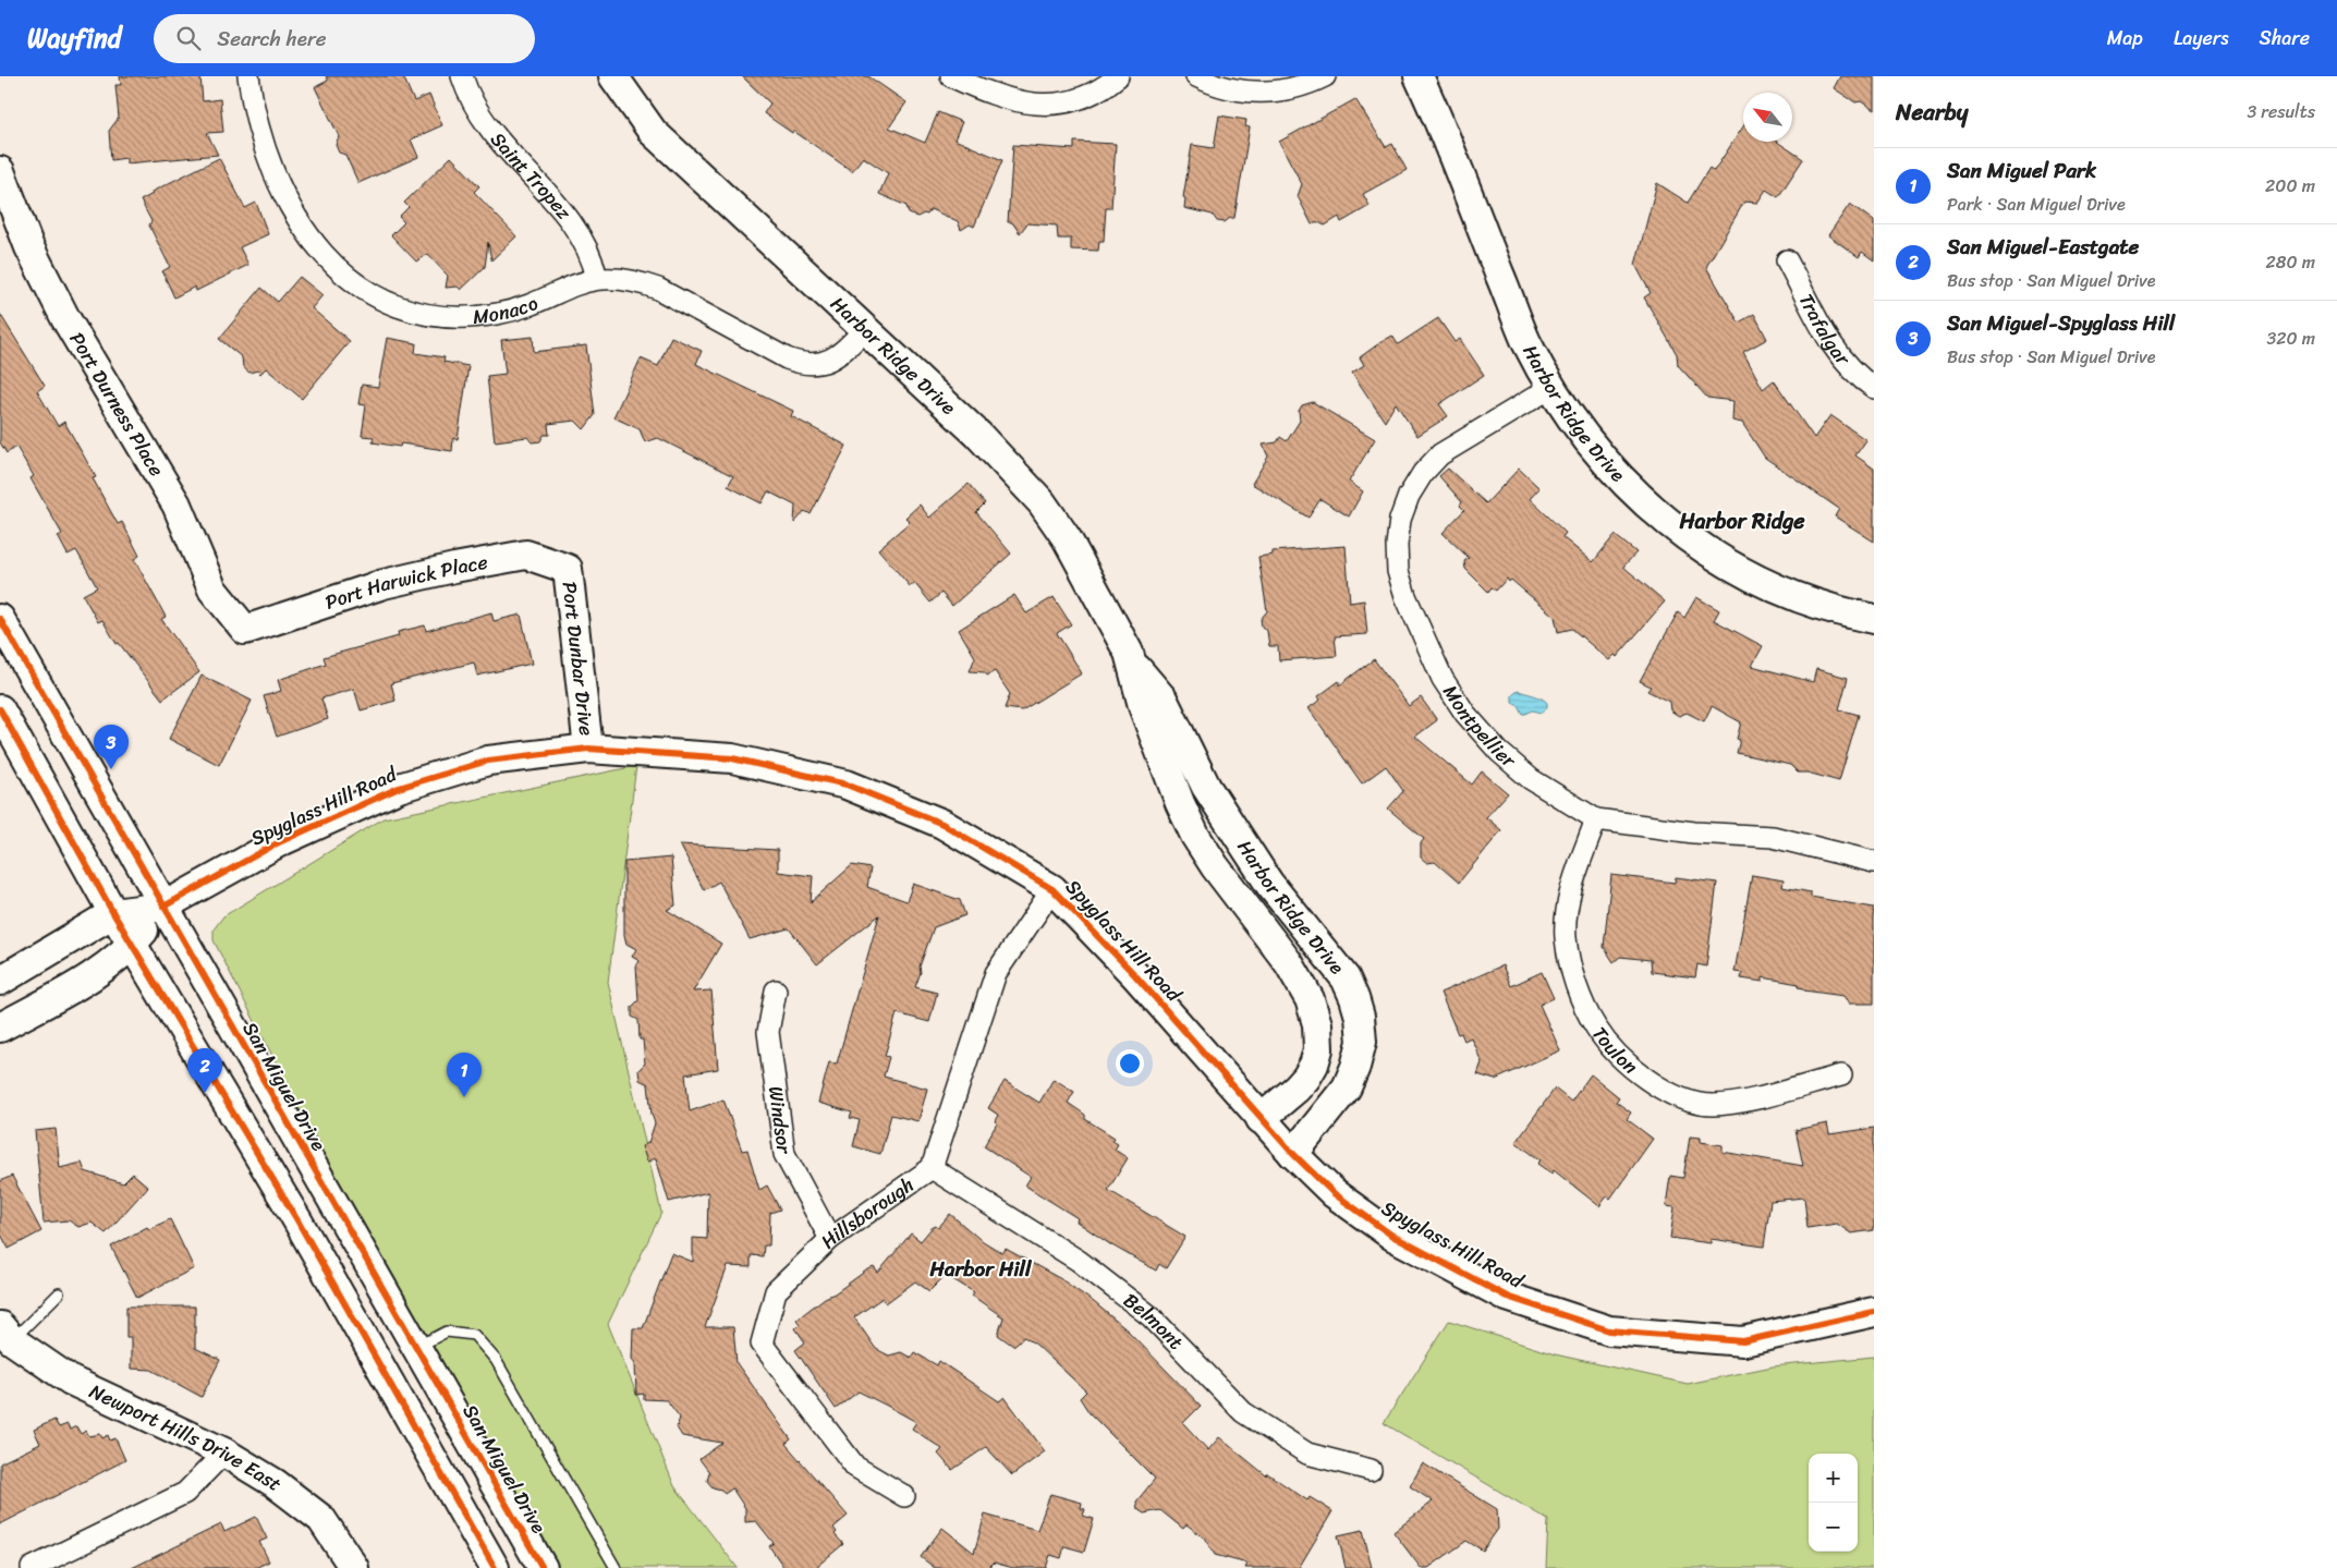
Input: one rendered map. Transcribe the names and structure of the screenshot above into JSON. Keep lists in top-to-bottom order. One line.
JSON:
{"streets":{"street":["Saint Tropez","Monaco","Trafalgar","Harbor Ridge Drive","Port Durness Place","Port Harwick Place","Port Dunbar Drive","Montpellier","Spyglass Hill Road","Toulon","San Miguel Drive","Windsor","Hillsborough","Belmont","Newport Hills Drive East"]},"crossings":[["Saint Tropez","Monaco"],["Monaco","Harbor Ridge Drive"],["Harbor Ridge Drive","Montpellier"],["Harbor Ridge Drive","Spyglass Hill Road"],["Port Durness Place","Port Harwick Place"],["Port Harwick Place","Port Dunbar Drive"],["Port Dunbar Drive","Spyglass Hill Road"],["Montpellier","Toulon"],["Spyglass Hill Road","San Miguel Drive"],["Spyglass Hill Road","Hillsborough"],["Windsor","Hillsborough"],["Hillsborough","Belmont"]],"districts":["Harbor Ridge","Harbor Hill"],"north":"top left","page":{"header":"Wayfind","search":"Search here","nav":["Map","Layers","Share"],"heading":["Nearby","3 results"],"list":[{"mark":"1","name":"San Miguel Park","note":"Park · San Miguel Drive","value":"200 m"},{"mark":"2","name":"San Miguel-Eastgate","note":"Bus stop · San Miguel Drive","value":"280 m"},{"mark":"3","name":"San Miguel-Spyglass Hill","note":"Bus stop · San Miguel Drive","value":"320 m"}],"pins":["3","2","1"],"map_buttons":["+","−"]}}
